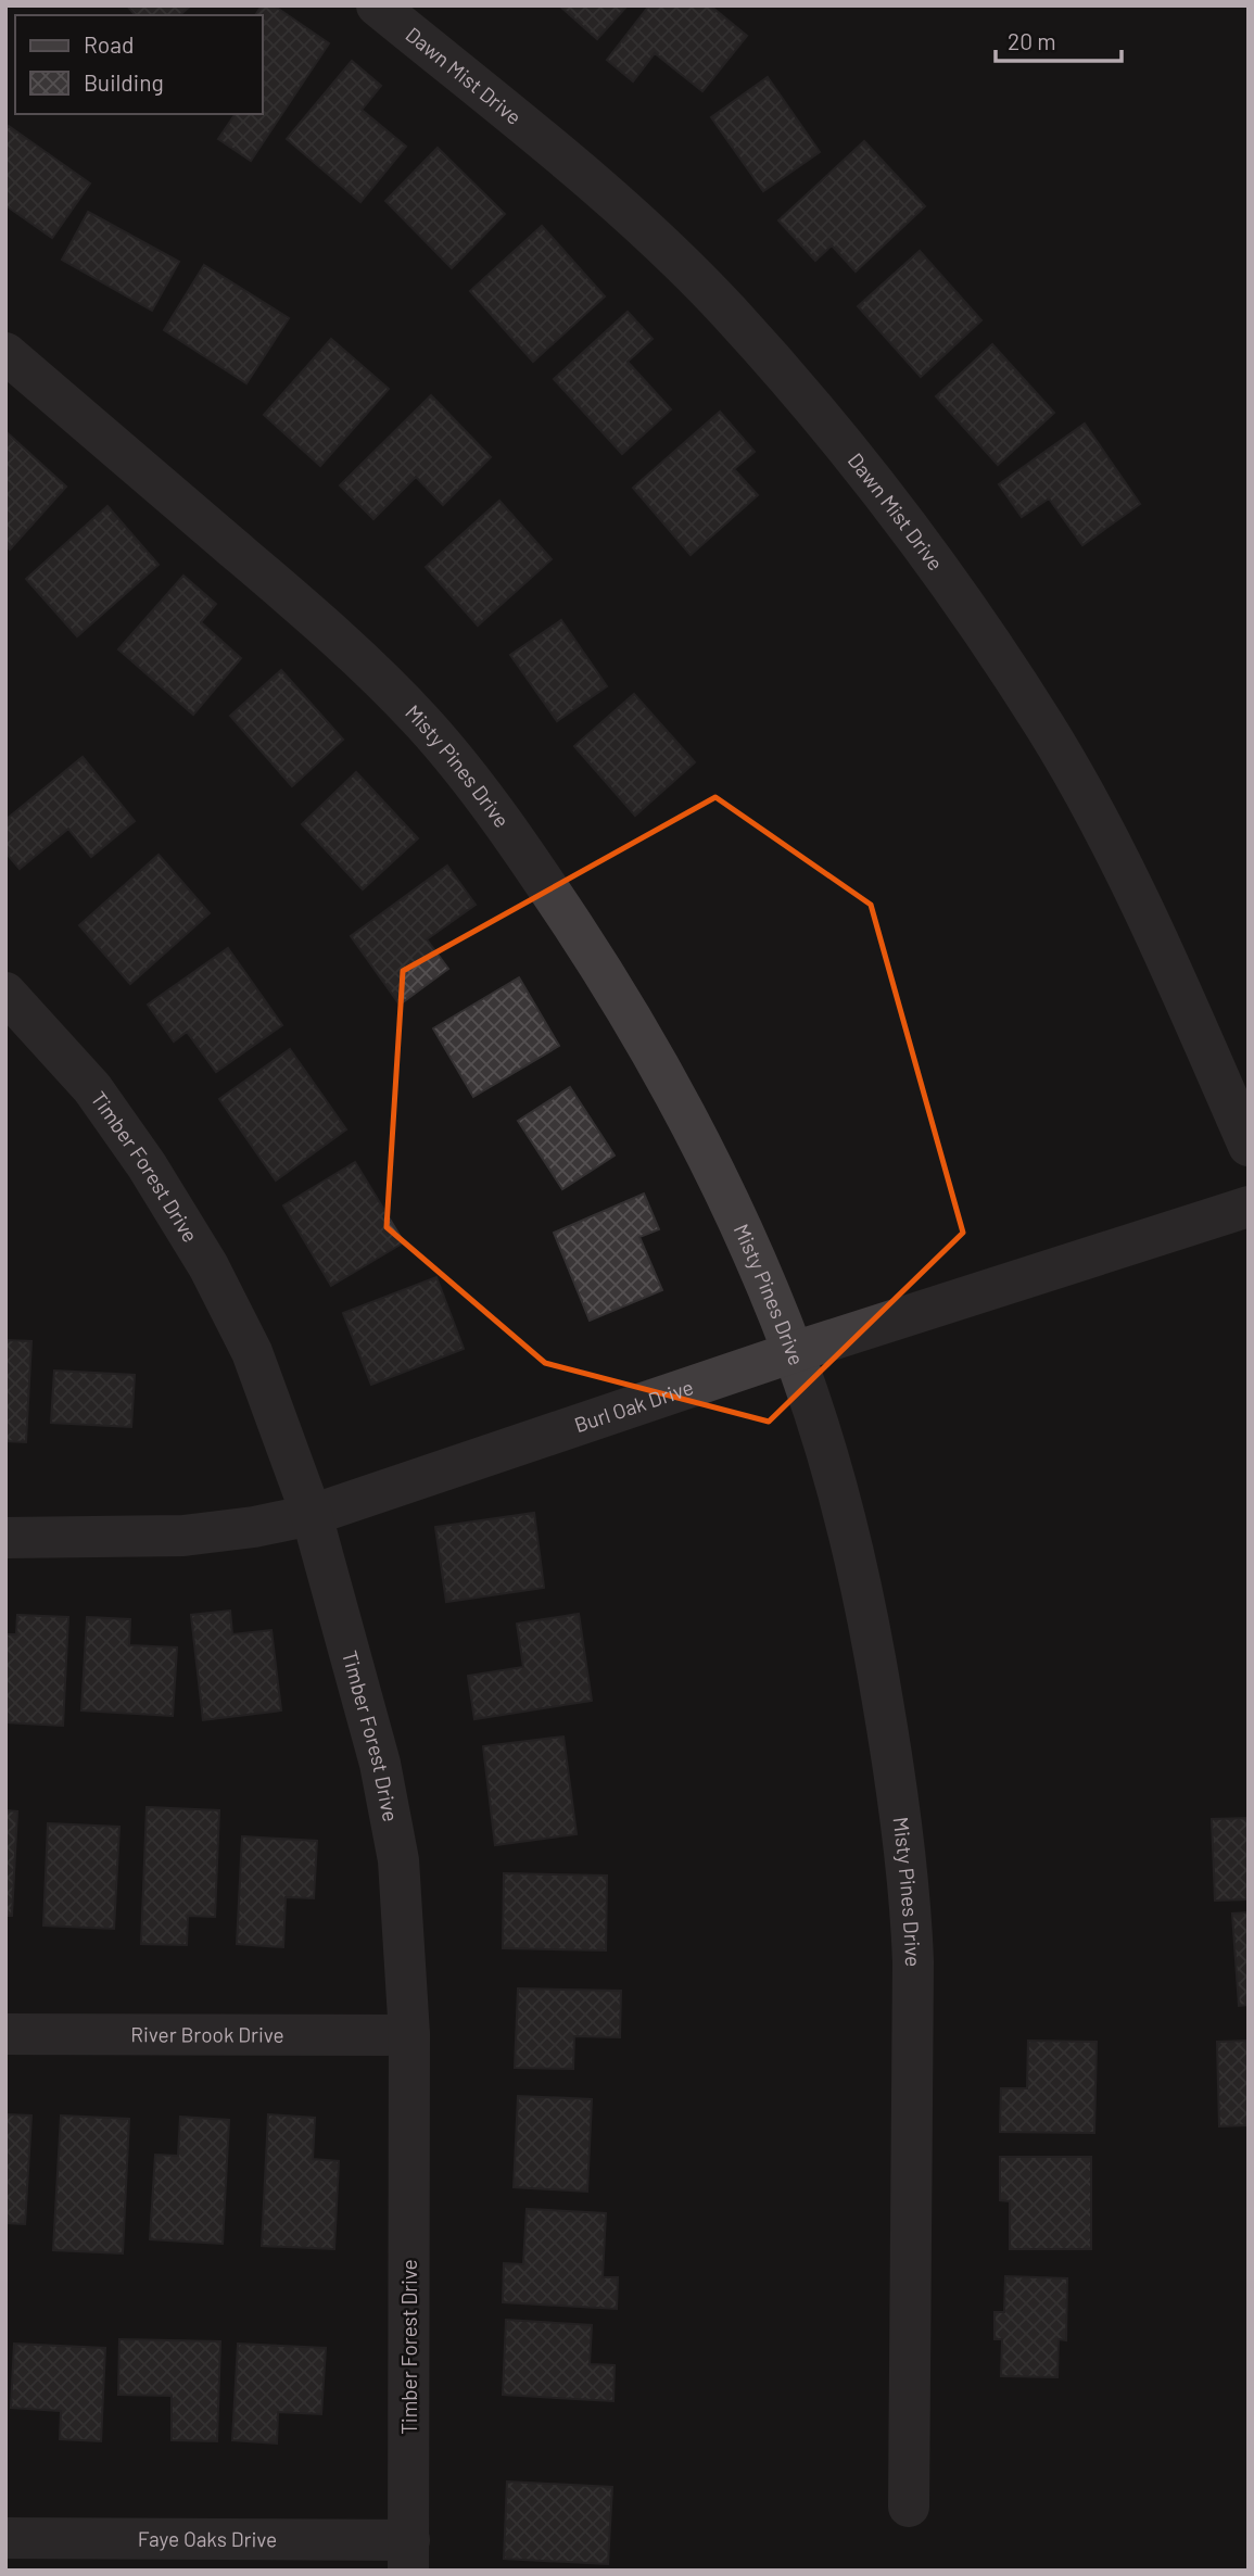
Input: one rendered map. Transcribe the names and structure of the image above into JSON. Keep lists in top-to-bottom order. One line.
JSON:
{"streets":{"street":["Dawn Mist Drive","Misty Pines Drive","Timber Forest Drive","Burl Oak Drive","River Brook Drive","Faye Oaks Drive"]},"crossings":[["Misty Pines Drive","Burl Oak Drive"],["Timber Forest Drive","Burl Oak Drive"],["Timber Forest Drive","River Brook Drive"],["Timber Forest Drive","Faye Oaks Drive"]],"legend":["Road","Building"],"scale_bar":"20 m"}
